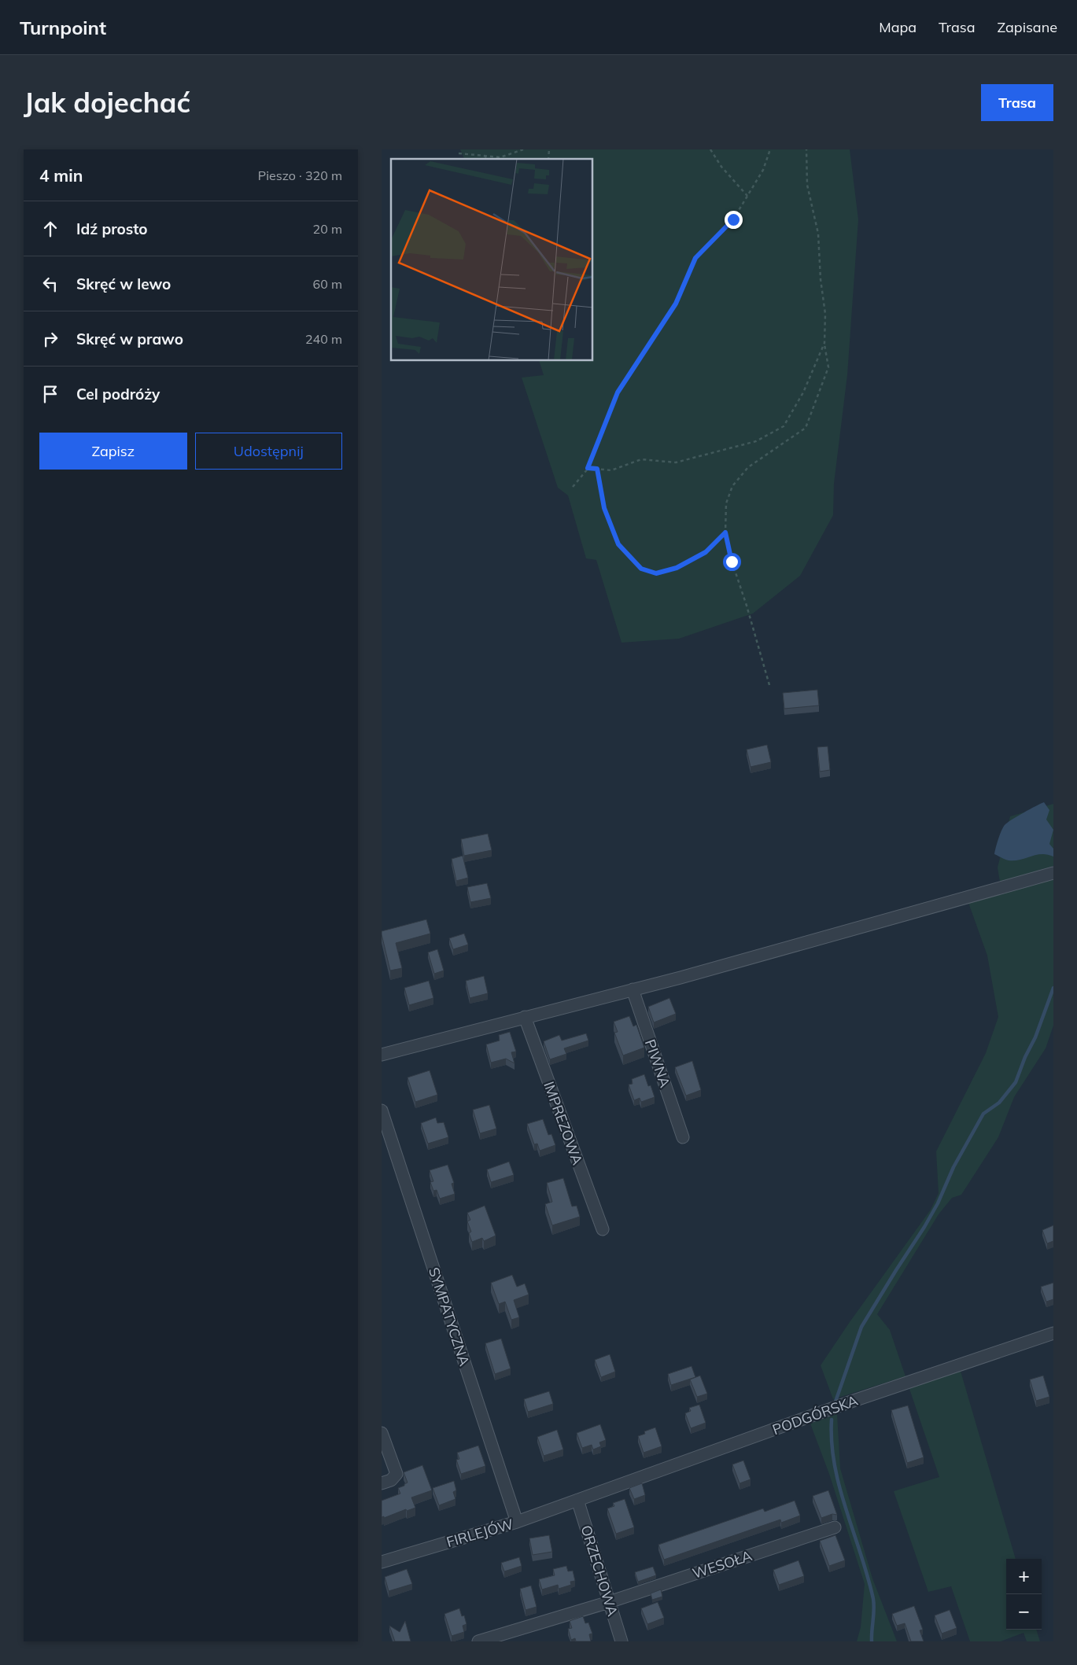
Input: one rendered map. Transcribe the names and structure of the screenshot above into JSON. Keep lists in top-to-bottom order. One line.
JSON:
{"streets":{"street":["PIWNA","IMPREZOWA","SYMPATYCZNA","PODGÓRSKA","FIRLEJÓW","WESOŁA","ORZECHOWA"]},"crossings":[["SYMPATYCZNA","FIRLEJÓW"],["PODGÓRSKA","FIRLEJÓW"],["PODGÓRSKA","ORZECHOWA"],["FIRLEJÓW","ORZECHOWA"],["WESOŁA","ORZECHOWA"]],"page":{"header":"Turnpoint","nav":["Mapa","Trasa","Zapisane"],"buttons":["Trasa",["Zapisz","Udostępnij"]],"title":"Jak dojechać","heading":["4 min","Pieszo · 320 m"],"list":[["Idź prosto","20 m"],["Skręć w lewo","60 m"],["Skręć w prawo","240 m"],"Cel podróży"],"map_buttons":["+","−"]}}
